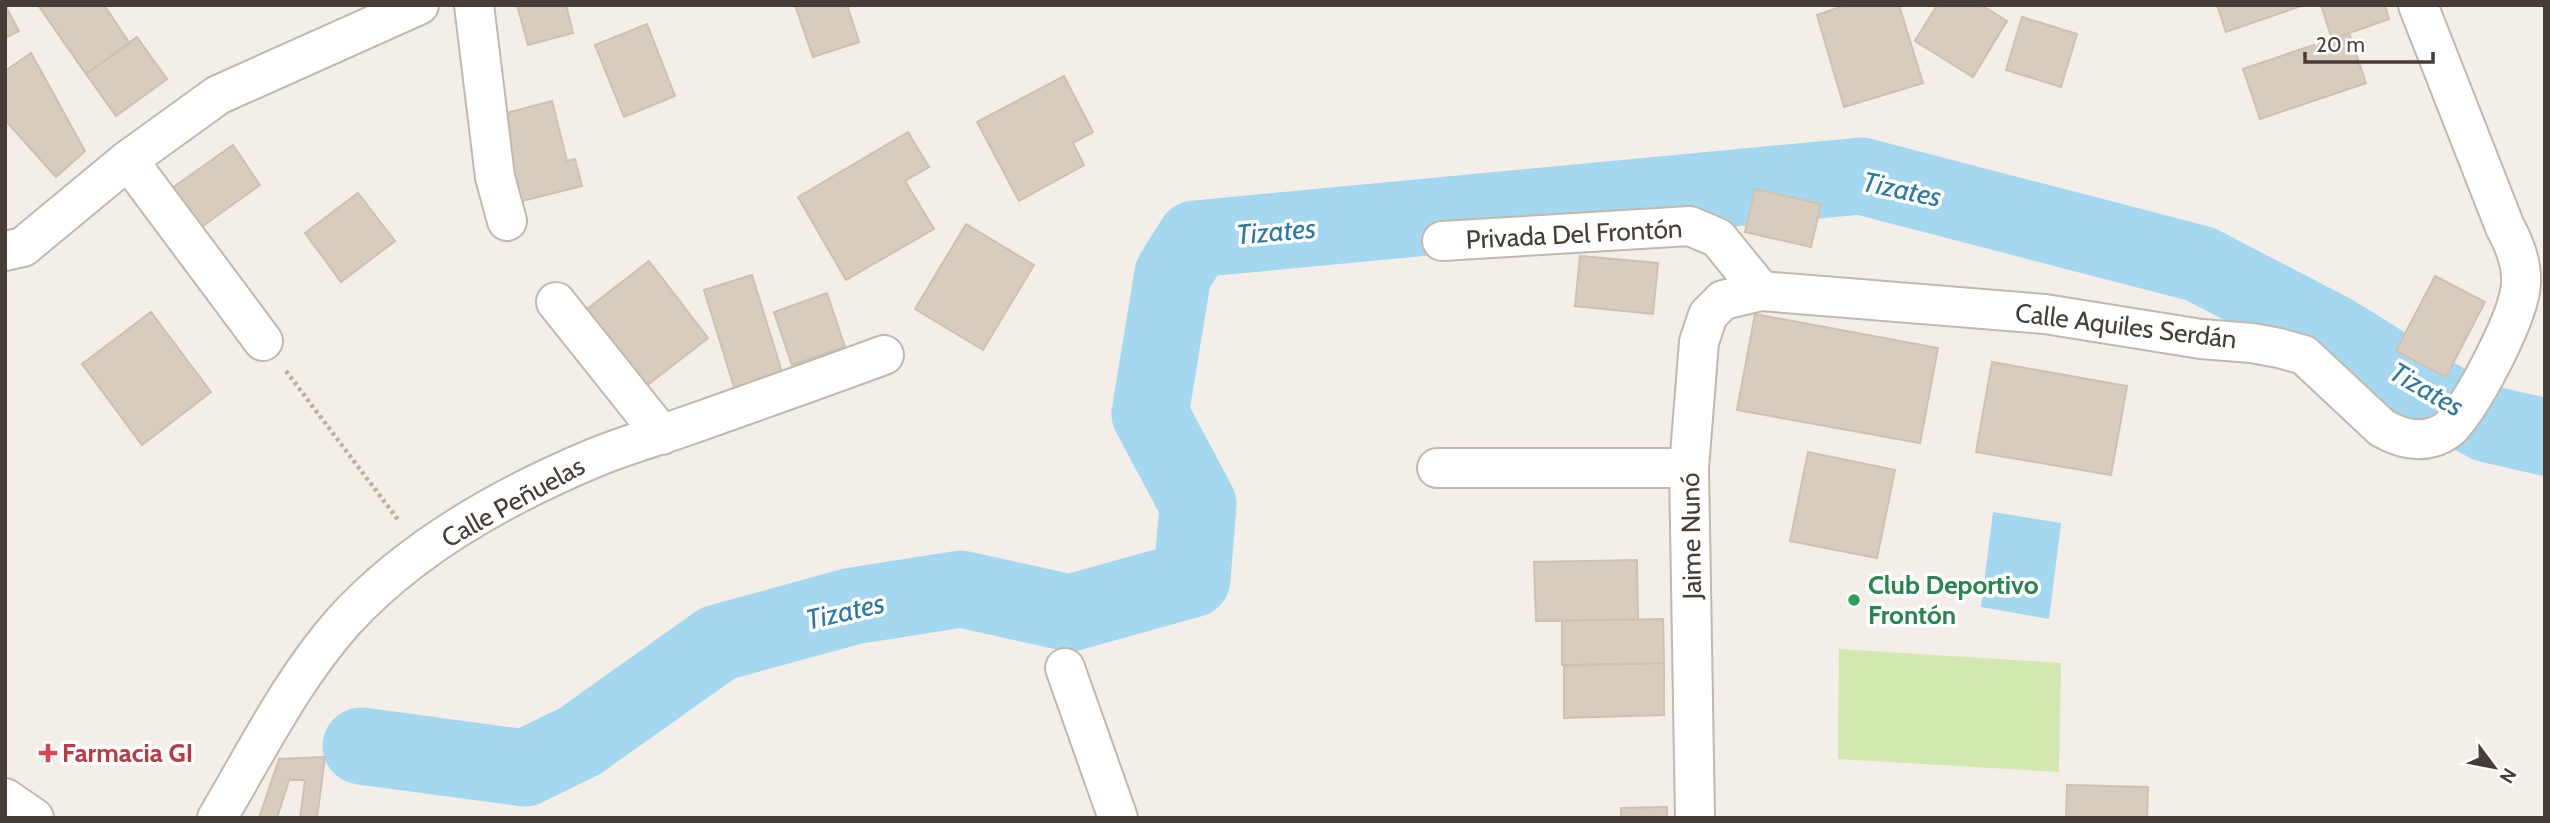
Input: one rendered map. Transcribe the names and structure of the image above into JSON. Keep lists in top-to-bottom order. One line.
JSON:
{"streets":{"street":["Privada Del Frontón","Calle Aquiles Serdán","Calle Peñuelas","Jaime Nunó"]},"crossings":[["Privada Del Frontón","Calle Aquiles Serdán"],["Privada Del Frontón","Jaime Nunó"],["Calle Aquiles Serdán","Jaime Nunó"]],"water":["Tizates"],"places":{"other":["Club Deportivo Frontón"],"health":["Farmacia GI"]},"scale_bar":"20 m","north":"bottom right"}
